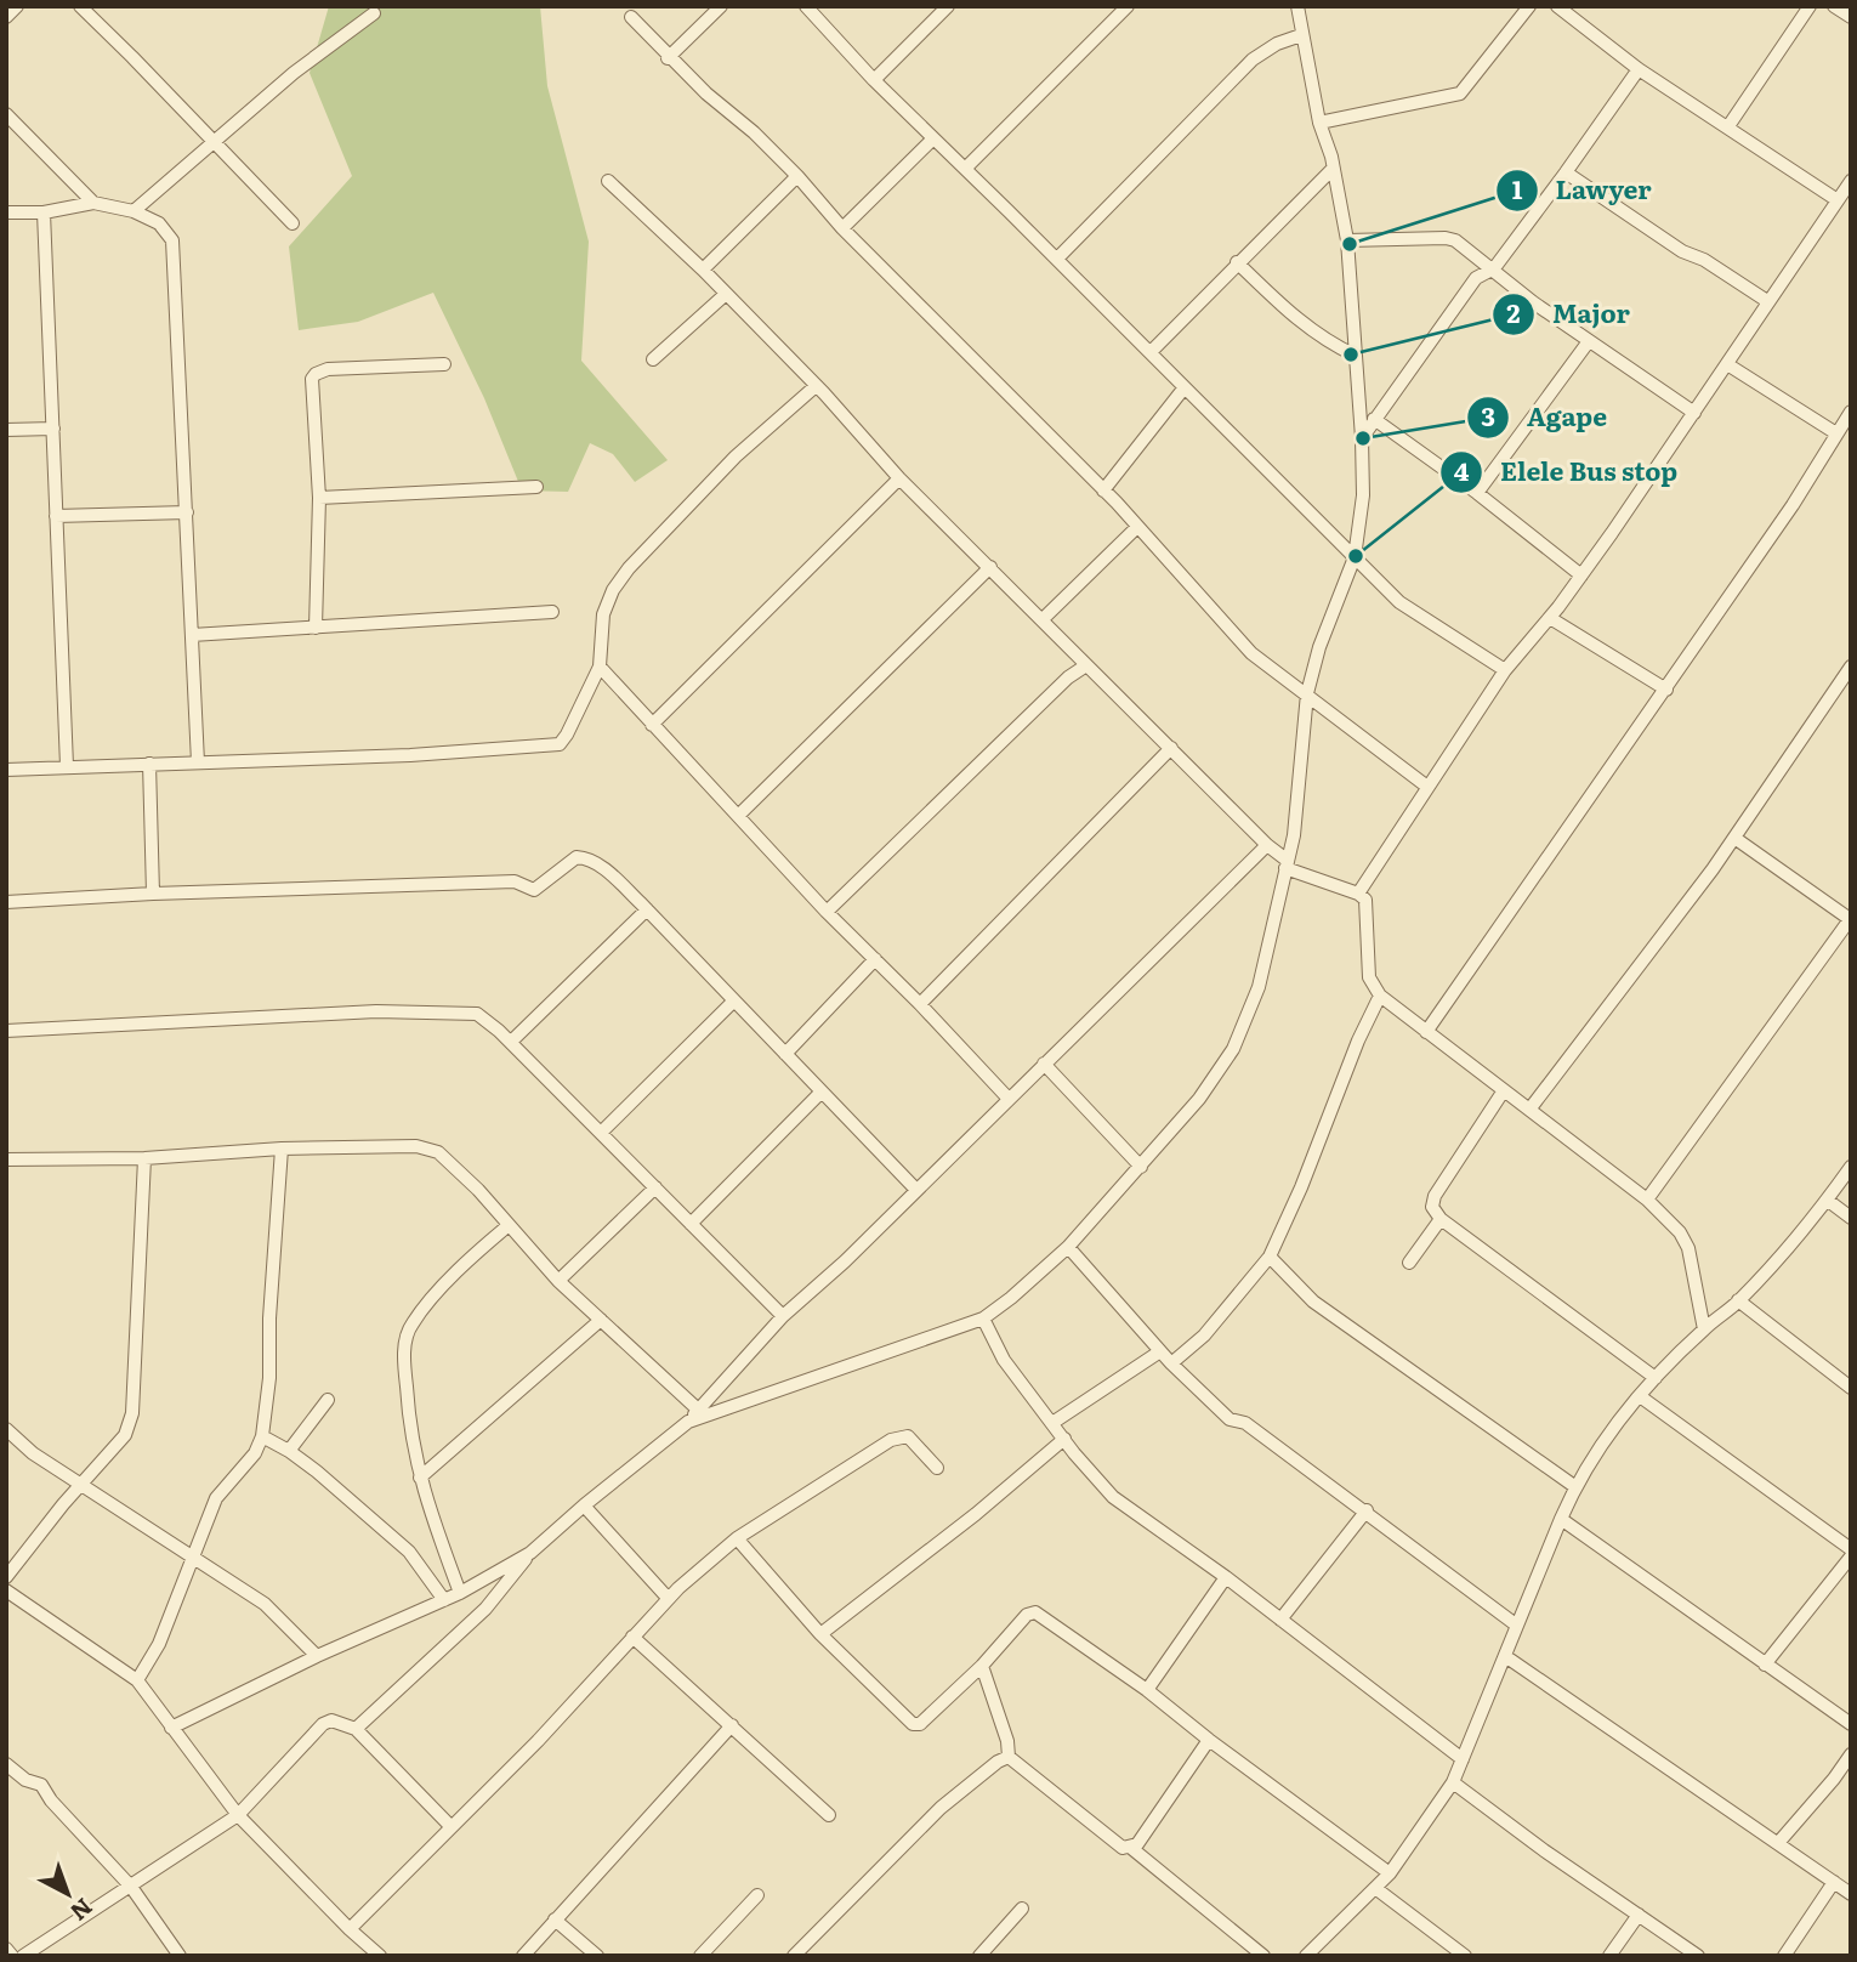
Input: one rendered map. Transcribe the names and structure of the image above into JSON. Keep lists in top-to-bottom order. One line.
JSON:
{"places":["Lawyer","Major","Agape","Elele Bus stop"],"north":"bottom right"}
